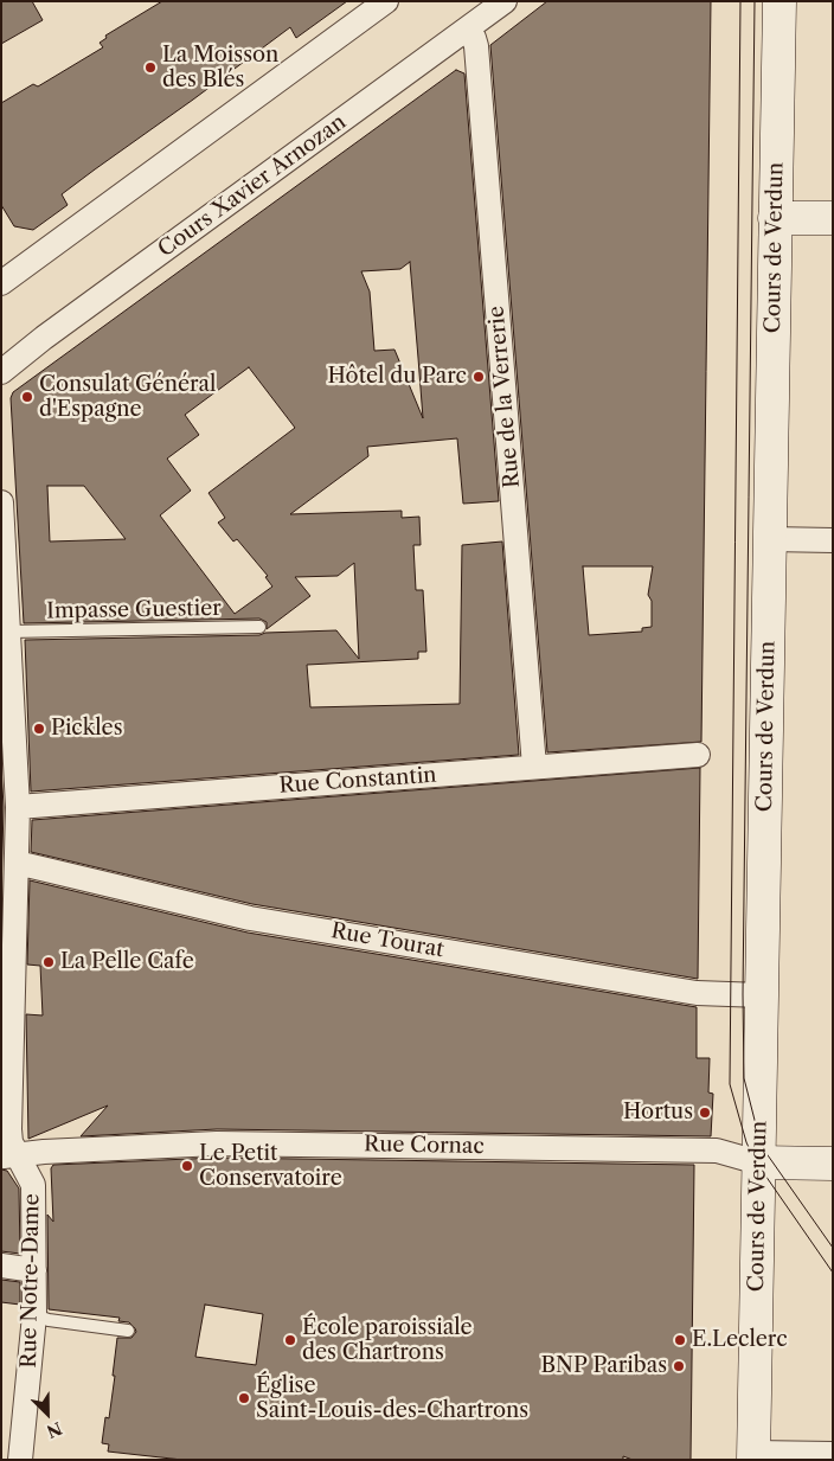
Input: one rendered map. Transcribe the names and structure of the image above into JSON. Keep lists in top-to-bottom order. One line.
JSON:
{"streets":{"main road":["Cours de Verdun"],"street":["Cours Xavier Arnozan","Rue de la Verrerie","Rue Constantin","Rue Tourat","Rue Cornac","Rue Notre-Dame"],"lane":["Impasse Guestier"]},"crossings":[["Cours Xavier Arnozan","Rue de la Verrerie"],["Cours de Verdun","Rue Tourat"],["Cours de Verdun","Rue Cornac"],["Rue de la Verrerie","Rue Constantin"],["Impasse Guestier","Rue Notre-Dame"],["Rue Constantin","Rue Notre-Dame"],["Rue Tourat","Rue Notre-Dame"],["Rue Cornac","Rue Notre-Dame"]],"places":["La Moisson des Blés","Hôtel du Parc","Consulat Général d'Espagne","Pickles","La Pelle Cafe","Hortus","Le Petit Conservatoire","École paroissiale des Chartrons","E.Leclerc","BNP Paribas","Église Saint-Louis-des-Chartrons"],"north":"bottom right"}
